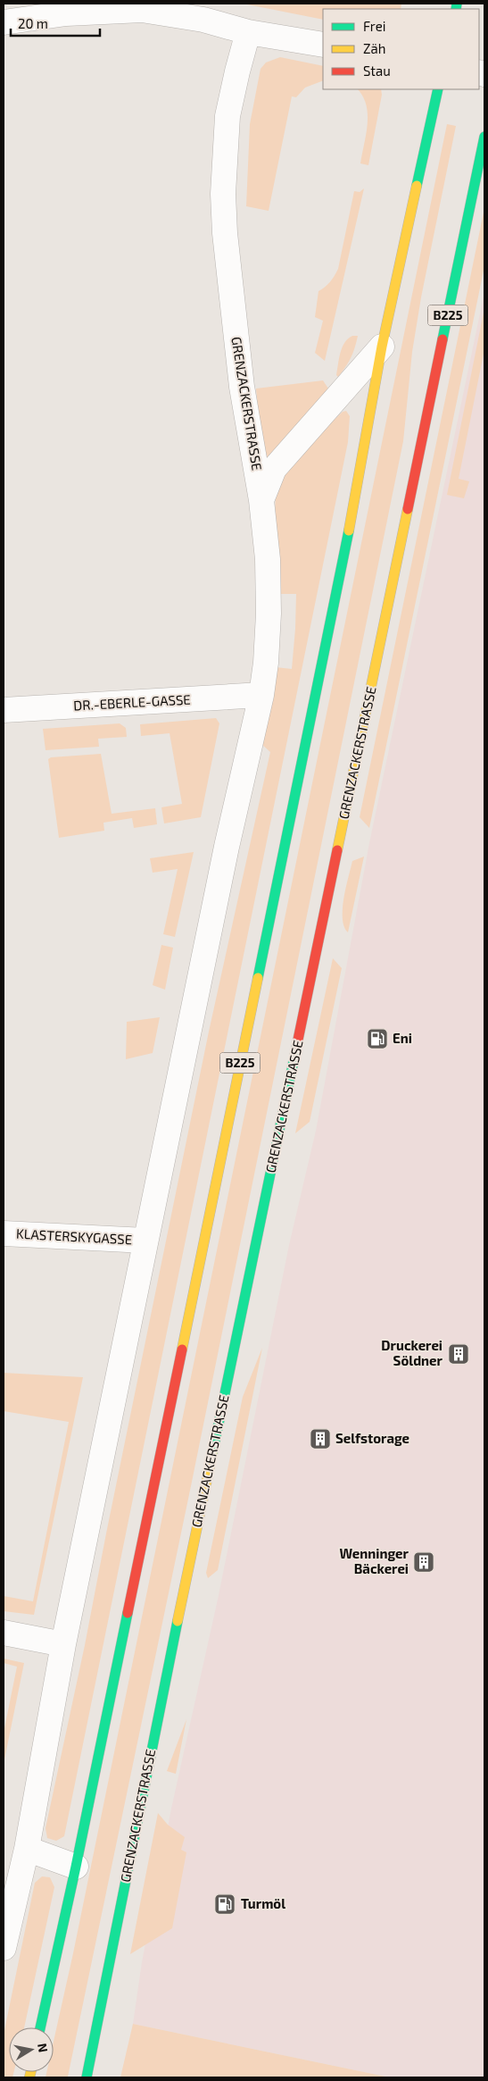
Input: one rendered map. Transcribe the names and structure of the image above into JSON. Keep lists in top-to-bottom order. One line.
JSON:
{"streets":{"main road":["B225","GRENZACKERSTRASSE"],"street":["DR.-EBERLE-GASSE","KLASTERSKYGASSE"]},"crossings":[["GRENZACKERSTRASSE","DR.-EBERLE-GASSE"],["GRENZACKERSTRASSE","KLASTERSKYGASSE"]],"places":{"fuel station":["Eni","Turmöl"],"building":["Druckerei Söldner","Selfstorage","Wenninger Bäckerei"]},"legend":["Frei","Zäh","Stau"],"scale_bar":"20 m","north":"right"}
